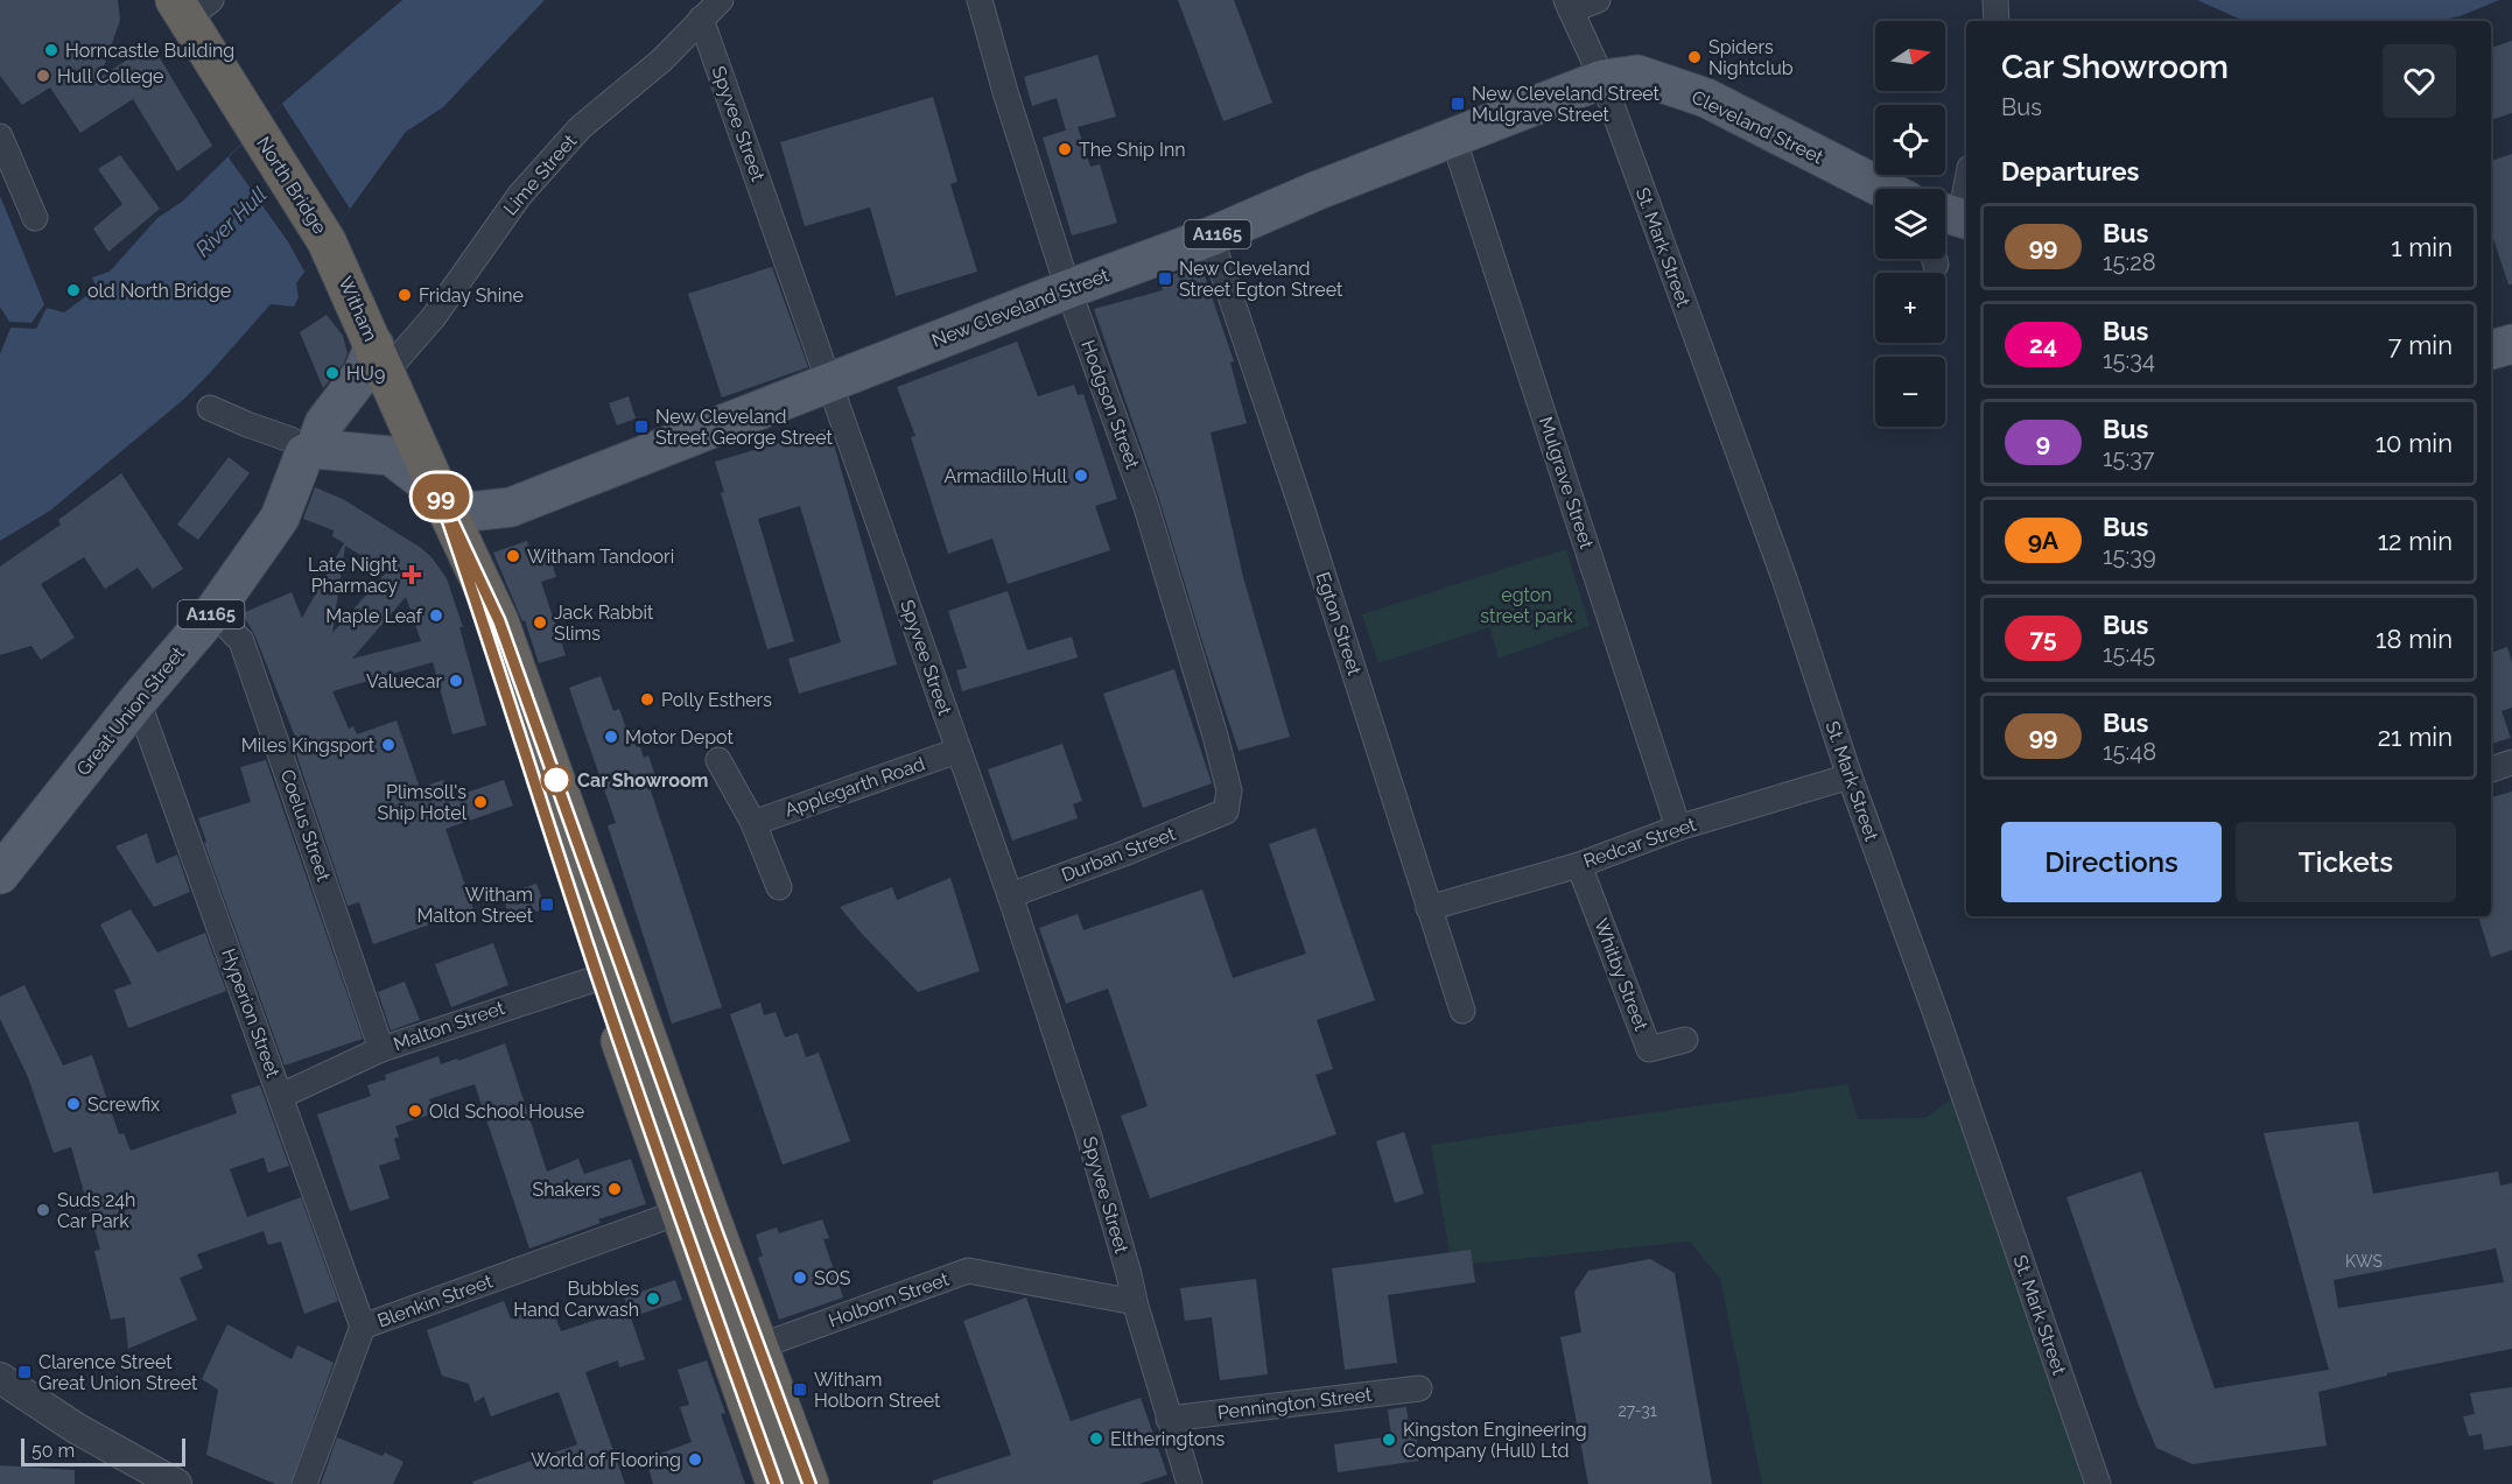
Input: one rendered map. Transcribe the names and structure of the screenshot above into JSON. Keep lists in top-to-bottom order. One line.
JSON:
{"streets":{"highway":["North Bridge","Witham"],"main road":["Cleveland Street","A1165","New Cleveland Street","Great Union Street"],"street":["Spyvee Street","Lime Street","St. Mark Street","Hodgson Street","Mulgrave Street","Egton Street","Applegarth Road","Coelus Street","Redcar Street","Durban Street","Whitby Street","Hyperion Street","Malton Street","Holborn Street","Blenkin Street","Pennington Street"]},"crossings":[["Spyvee Street","Lime Street"],["Spyvee Street","New Cleveland Street"],["Spyvee Street","Applegarth Road"],["Spyvee Street","Durban Street"],["Spyvee Street","Holborn Street"],["Spyvee Street","Pennington Street"],["Cleveland Street","St. Mark Street"],["Cleveland Street","New Cleveland Street"],["Lime Street","A1165"],["Lime Street","Witham"],["North Bridge","Witham"],["A1165","New Cleveland Street"],["A1165","Witham"],["A1165","Great Union Street"],["St. Mark Street","New Cleveland Street"],["St. Mark Street","Redcar Street"],["New Cleveland Street","Witham"],["New Cleveland Street","Hodgson Street"],["New Cleveland Street","Mulgrave Street"],["New Cleveland Street","Egton Street"],["Witham","Malton Street"],["Witham","Holborn Street"],["Witham","Blenkin Street"],["Hodgson Street","Durban Street"],["Mulgrave Street","Redcar Street"],["Egton Street","Redcar Street"],["Great Union Street","Coelus Street"],["Great Union Street","Hyperion Street"],["Coelus Street","Malton Street"],["Redcar Street","Whitby Street"],["Hyperion Street","Malton Street"],["Hyperion Street","Blenkin Street"]],"water":["River Hull"],"parks":["egton street park"],"places":{"other":["Horncastle Building","Spiders Nightclub","Hull College","The Ship Inn","old North Bridge","Friday Shine","HU9","Armadillo Hull","Witham Tandoori","Maple Leaf","Jack Rabbit Slims","Valuecar","Polly Esthers","Motor Depot","Miles Kingsport","Car Showroom","Plimsoll's Ship Hotel","Screwfix","Old School House","Shakers","Suds 24h Car Park","SOS","Bubbles Hand Carwash","Eltheringtons","Kingston Engineering Company (Hull) Ltd","World of Flooring"],"transit":["New Cleveland Street Mulgrave Street","New Cleveland Street Egton Street","New Cleveland Street George Street","Witham Malton Street","Clarence Street Great Union Street","Witham Holborn Street"],"health":["Late Night Pharmacy"]},"lines":["bus line 99"],"house_numbers":["KWS","27-31"],"scale_bar":"50 m","north":"right","page":{"on_map":"99","map_buttons":["+","−"],"heading":[["Car Showroom","Bus"],"Departures"],"list":[{"mark":"99","name":"Bus","note":"15:28","value":"1 min"},{"mark":"24","name":"Bus","note":"15:34","value":"7 min"},{"mark":"9","name":"Bus","note":"15:37","value":"10 min"},{"mark":"9A","name":"Bus","note":"15:39","value":"12 min"},{"mark":"75","name":"Bus","note":"15:45","value":"18 min"},{"mark":"99","name":"Bus","note":"15:48","value":"21 min"}],"buttons":["Directions","Tickets"],"scale":"50 m"}}
